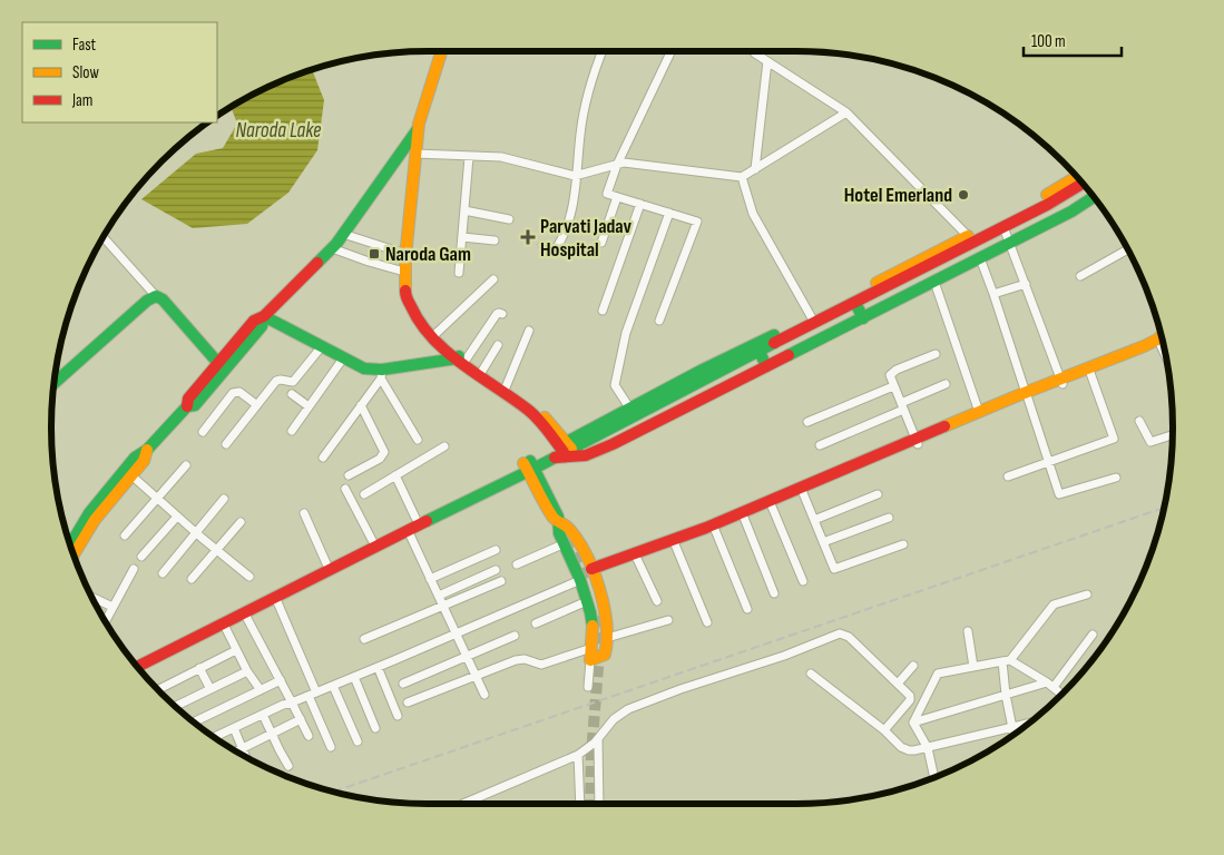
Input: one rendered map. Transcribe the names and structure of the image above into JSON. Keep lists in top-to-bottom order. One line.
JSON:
{"water":["Naroda Lake"],"places":{"other":["Hotel Emerland"],"health":["Parvati Jadav Hospital"],"transit":["Naroda Gam"]},"legend":["Fast","Slow","Jam"],"scale_bar":"100 m"}
